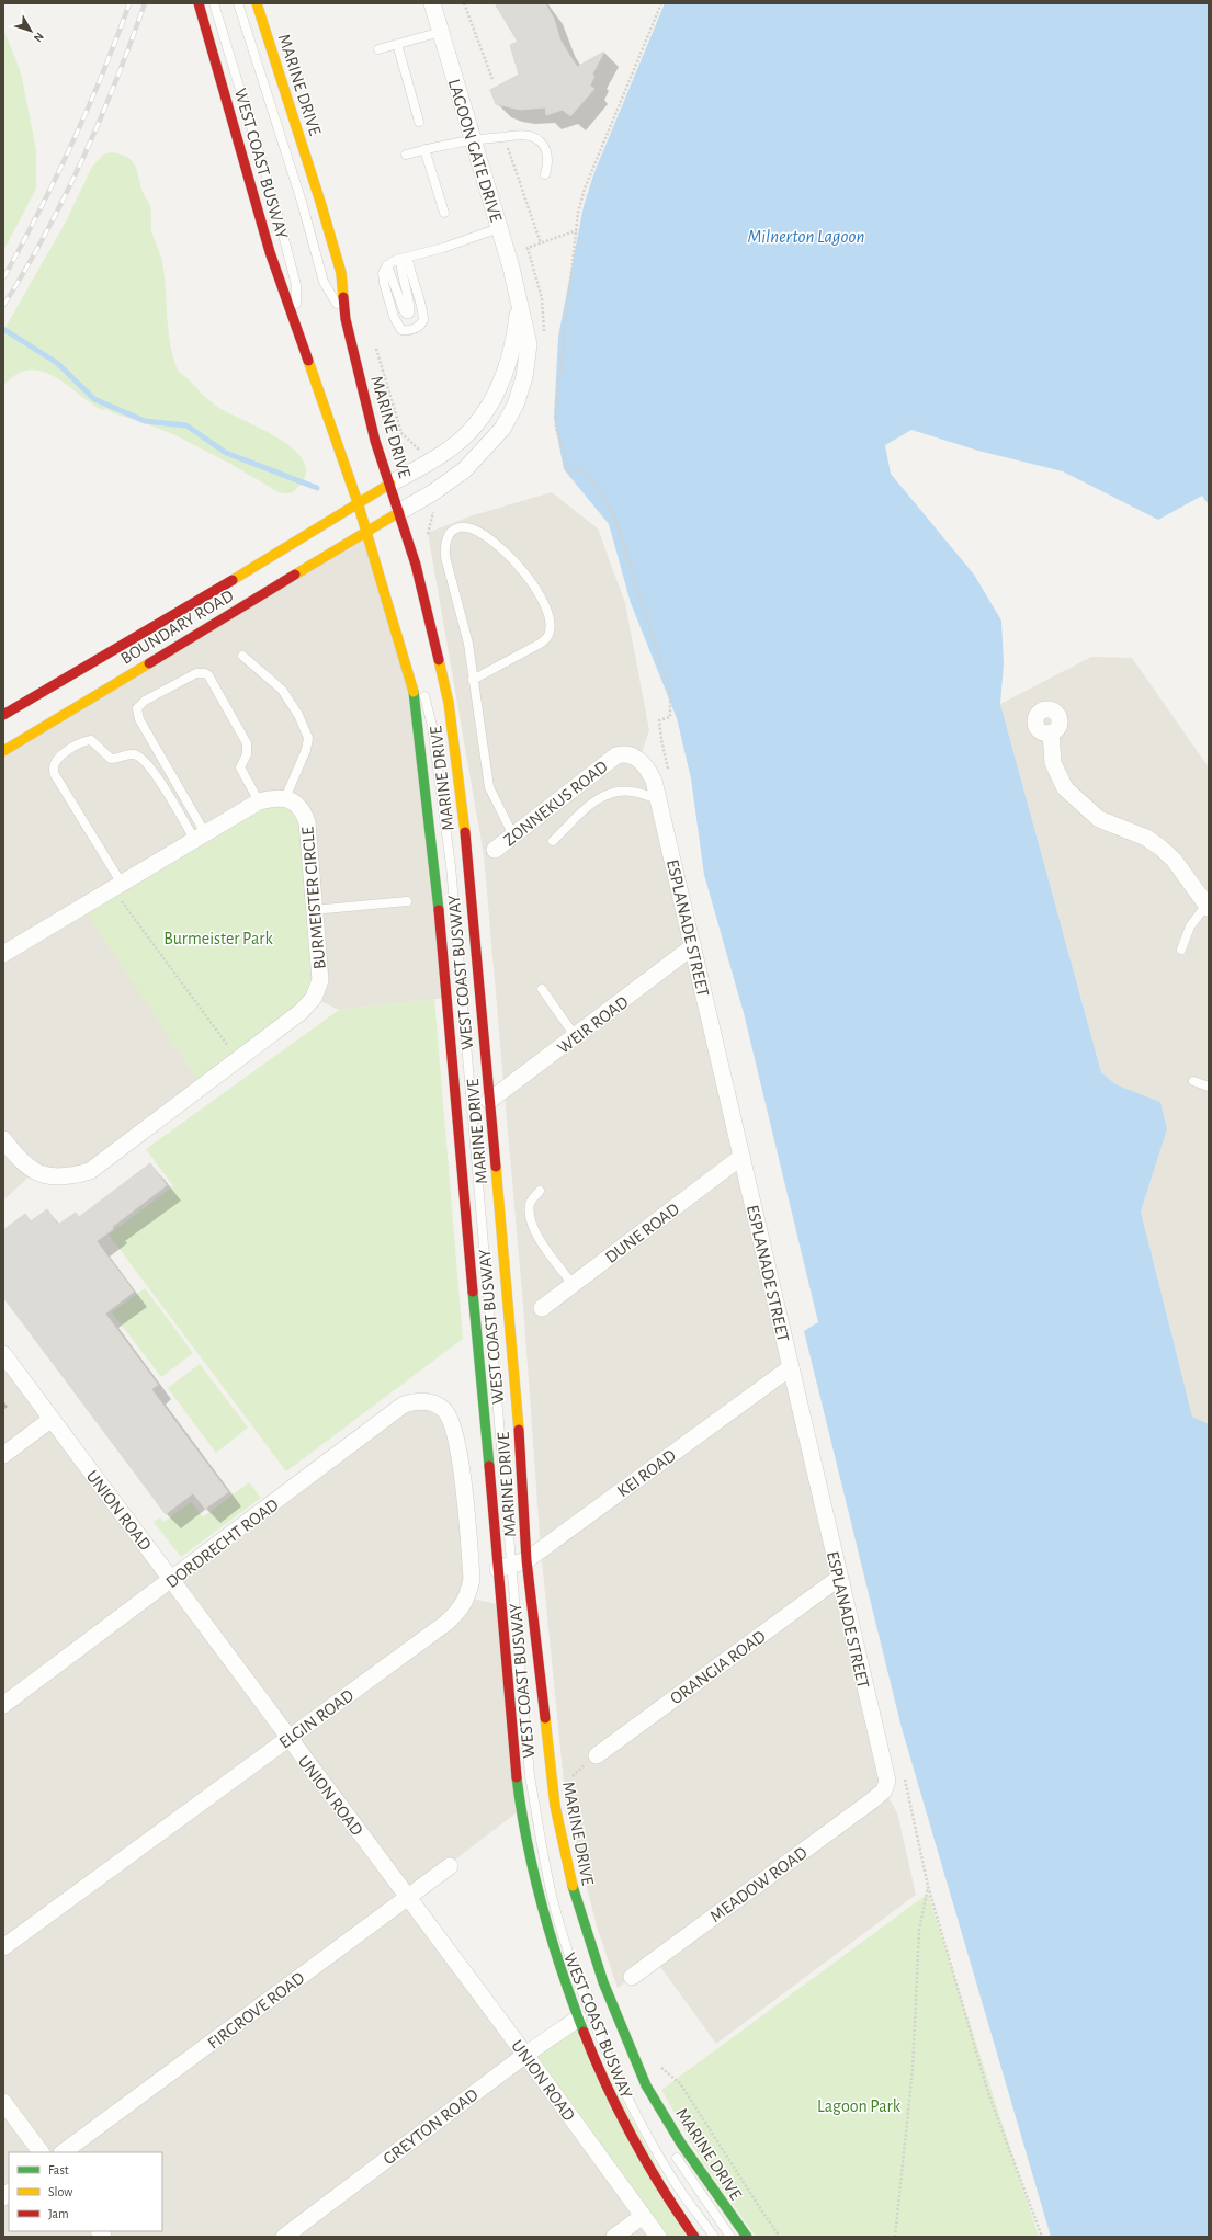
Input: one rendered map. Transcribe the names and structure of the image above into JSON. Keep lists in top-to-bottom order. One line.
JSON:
{"streets":{"main road":["MARINE DRIVE","LAGOON GATE DRIVE","BOUNDARY ROAD"],"street":["ZONNEKUS ROAD","BURMEISTER CIRCLE","ESPLANADE STREET","WEIR ROAD","DUNE ROAD","KEI ROAD","UNION ROAD","DORDRECHT ROAD","ORANGIA ROAD","ELGIN ROAD","MEADOW ROAD","FIRGROVE ROAD","GREYTON ROAD"],"lane":["WEST COAST BUSWAY"]},"crossings":[["MARINE DRIVE","LAGOON GATE DRIVE"],["MARINE DRIVE","WEST COAST BUSWAY"],["MARINE DRIVE","BOUNDARY ROAD"],["MARINE DRIVE","WEIR ROAD"],["MARINE DRIVE","KEI ROAD"],["MARINE DRIVE","GREYTON ROAD"],["LAGOON GATE DRIVE","BOUNDARY ROAD"],["WEST COAST BUSWAY","KEI ROAD"],["ZONNEKUS ROAD","ESPLANADE STREET"],["ESPLANADE STREET","WEIR ROAD"],["ESPLANADE STREET","DUNE ROAD"],["ESPLANADE STREET","KEI ROAD"],["ESPLANADE STREET","ORANGIA ROAD"],["ESPLANADE STREET","MEADOW ROAD"],["UNION ROAD","DORDRECHT ROAD"],["UNION ROAD","ELGIN ROAD"],["UNION ROAD","FIRGROVE ROAD"],["UNION ROAD","GREYTON ROAD"],["DORDRECHT ROAD","ELGIN ROAD"]],"water":["Milnerton Lagoon"],"parks":["Burmeister Park","Lagoon Park"],"legend":["Fast","Slow","Jam"],"north":"bottom right"}
